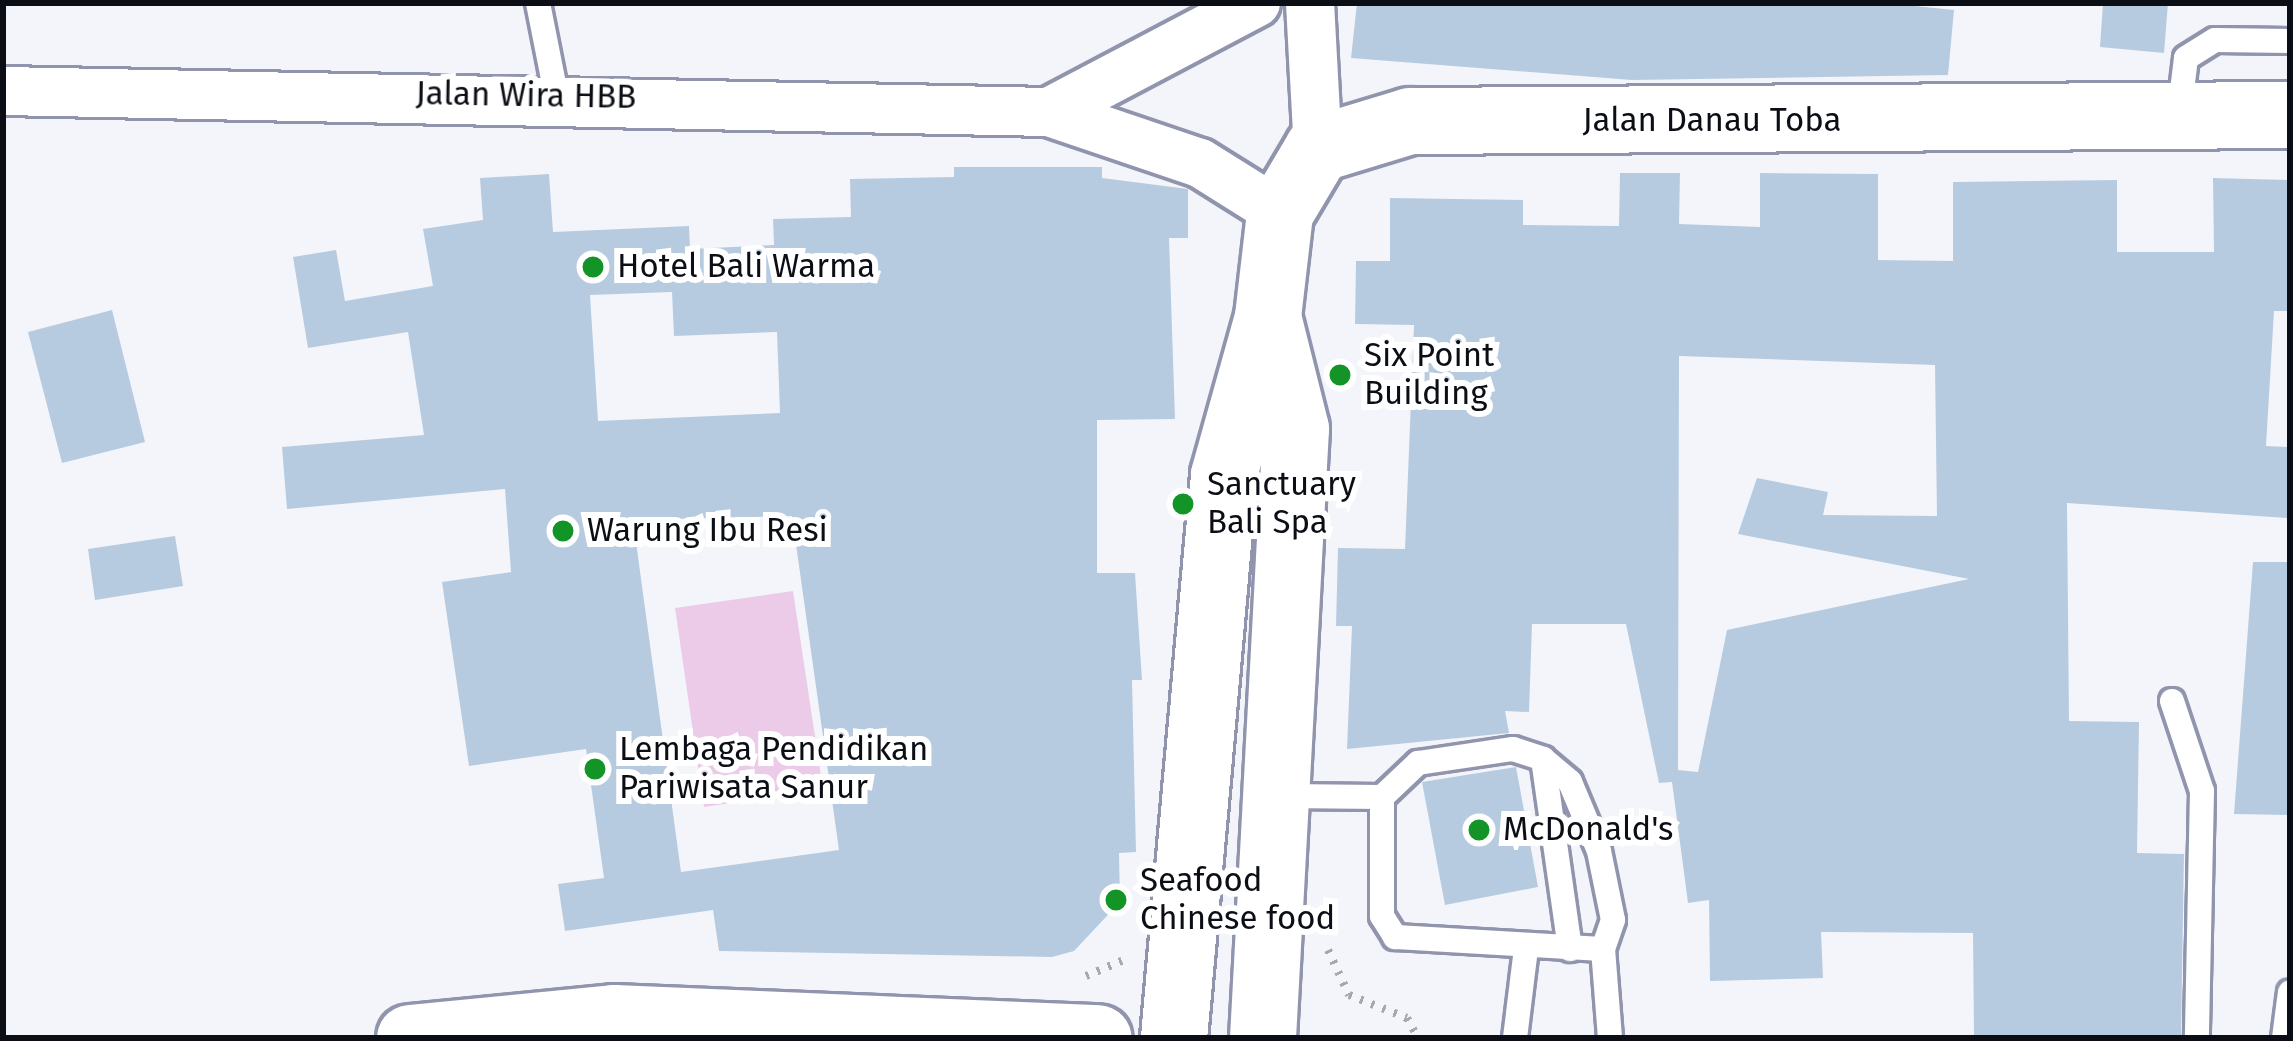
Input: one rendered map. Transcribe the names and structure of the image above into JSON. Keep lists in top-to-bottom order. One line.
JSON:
{"streets":{"main road":["Jalan Danau Toba"],"street":["Jalan Wira HBB"]},"places":["Hotel Bali Warma","Six Point Building","Sanctuary Bali Spa","Warung Ibu Resi","Lembaga Pendidikan Pariwisata Sanur","McDonald's","Seafood Chinese food"]}
